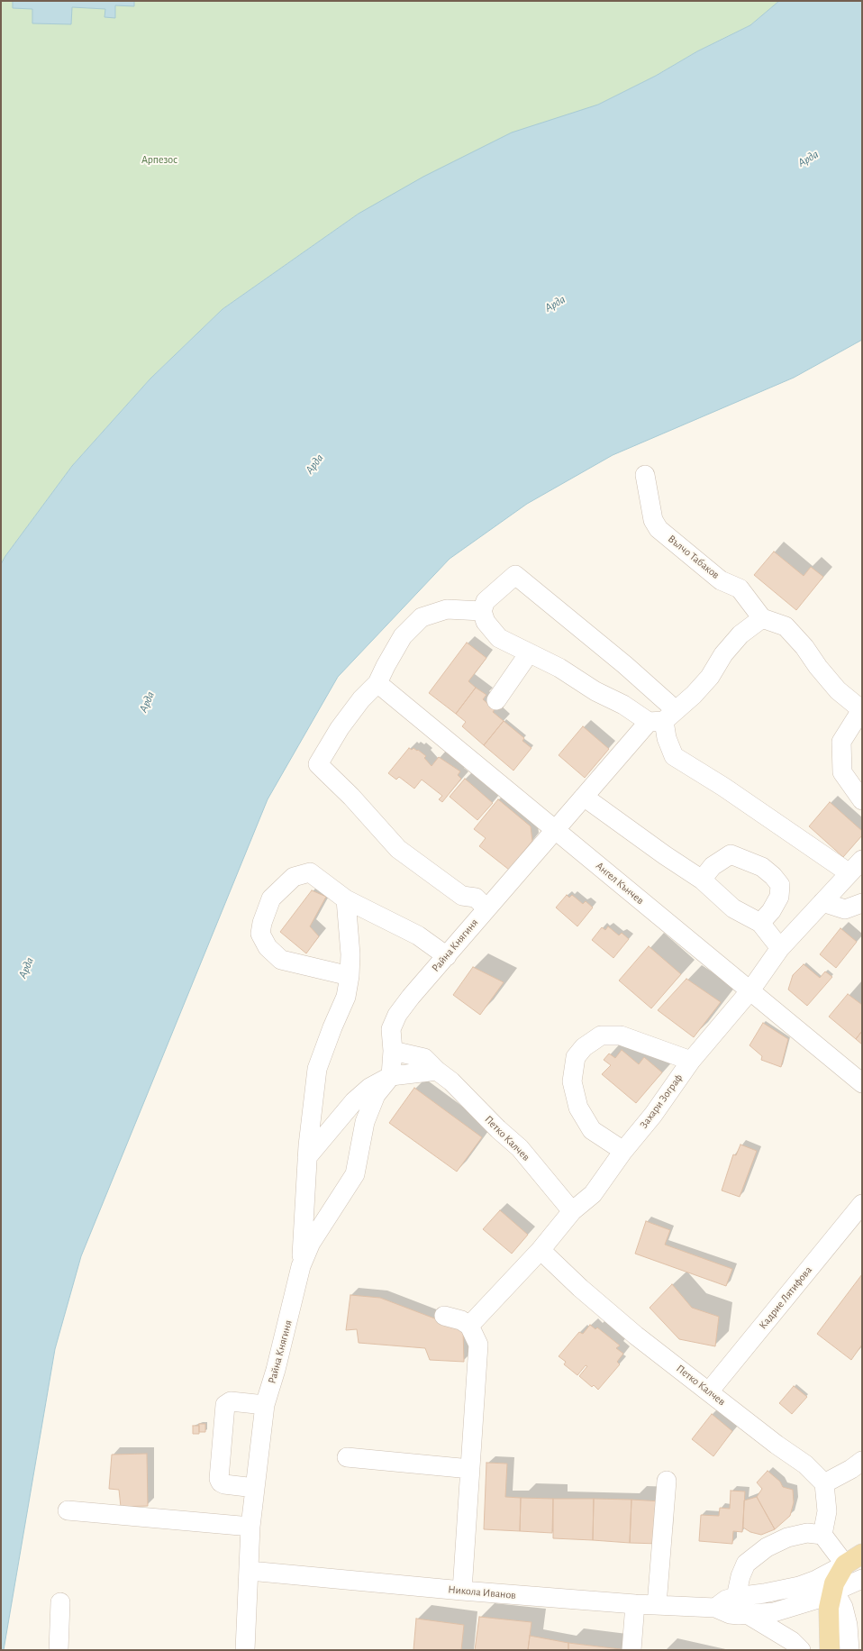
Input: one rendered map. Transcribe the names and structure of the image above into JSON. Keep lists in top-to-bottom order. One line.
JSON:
{"streets":{"street":["Вълчо Табаков","Ангел Кънчев","Райна Княгиня","Захари Зограф","Петко Калчев","Кадрие Лятифова","Никола Иванов"]},"crossings":[["Вълчо Табаков","Райна Княгиня"],["Ангел Кънчев","Райна Княгиня"],["Ангел Кънчев","Захари Зограф"],["Райна Княгиня","Петко Калчев"],["Райна Княгиня","Никола Иванов"],["Захари Зограф","Петко Калчев"],["Петко Калчев","Кадрие Лятифова"]],"water":["Арда"],"parks":["Арпезос"]}
